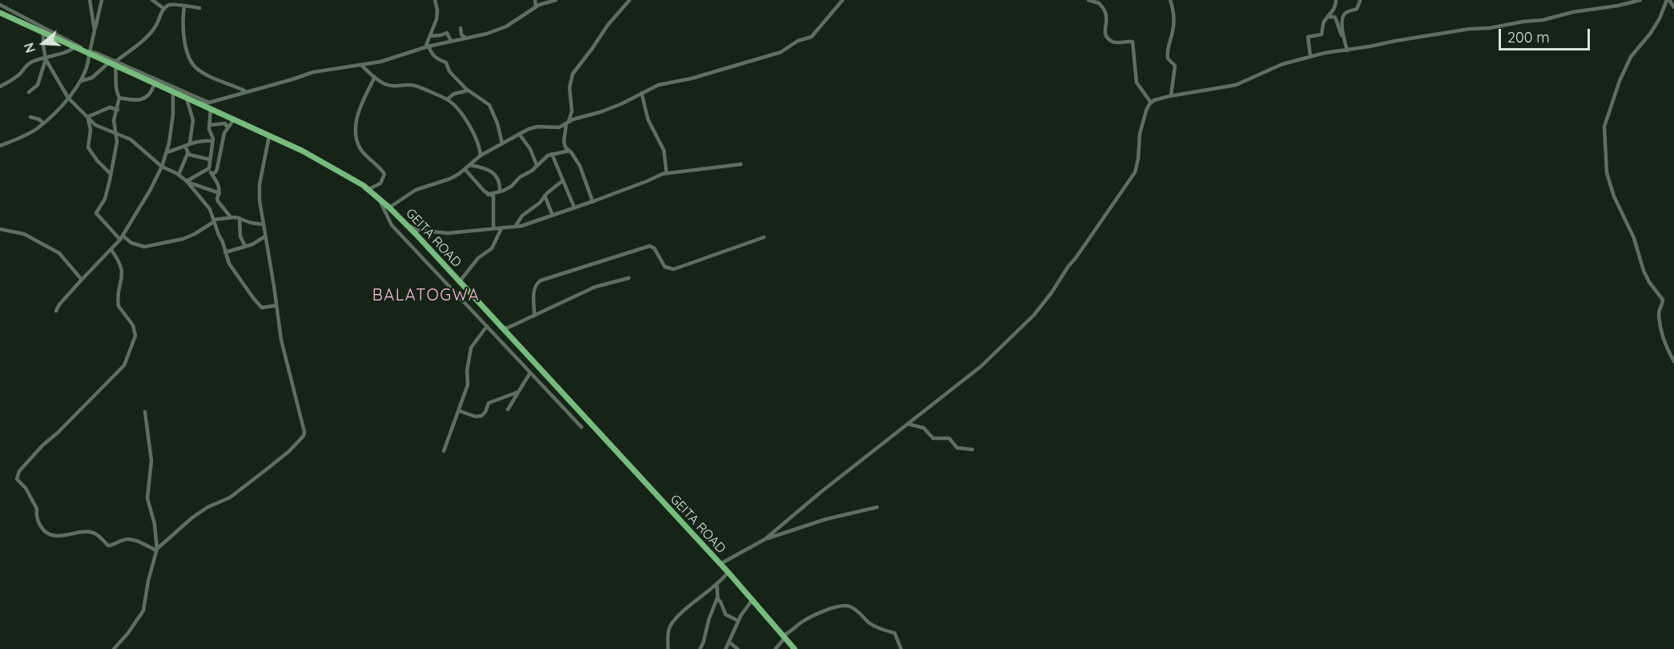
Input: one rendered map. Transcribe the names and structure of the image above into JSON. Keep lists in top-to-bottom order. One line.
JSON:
{"streets":{"highway":["GEITA ROAD"]},"districts":["BALATOGWA"],"scale_bar":"200 m","north":"left"}
